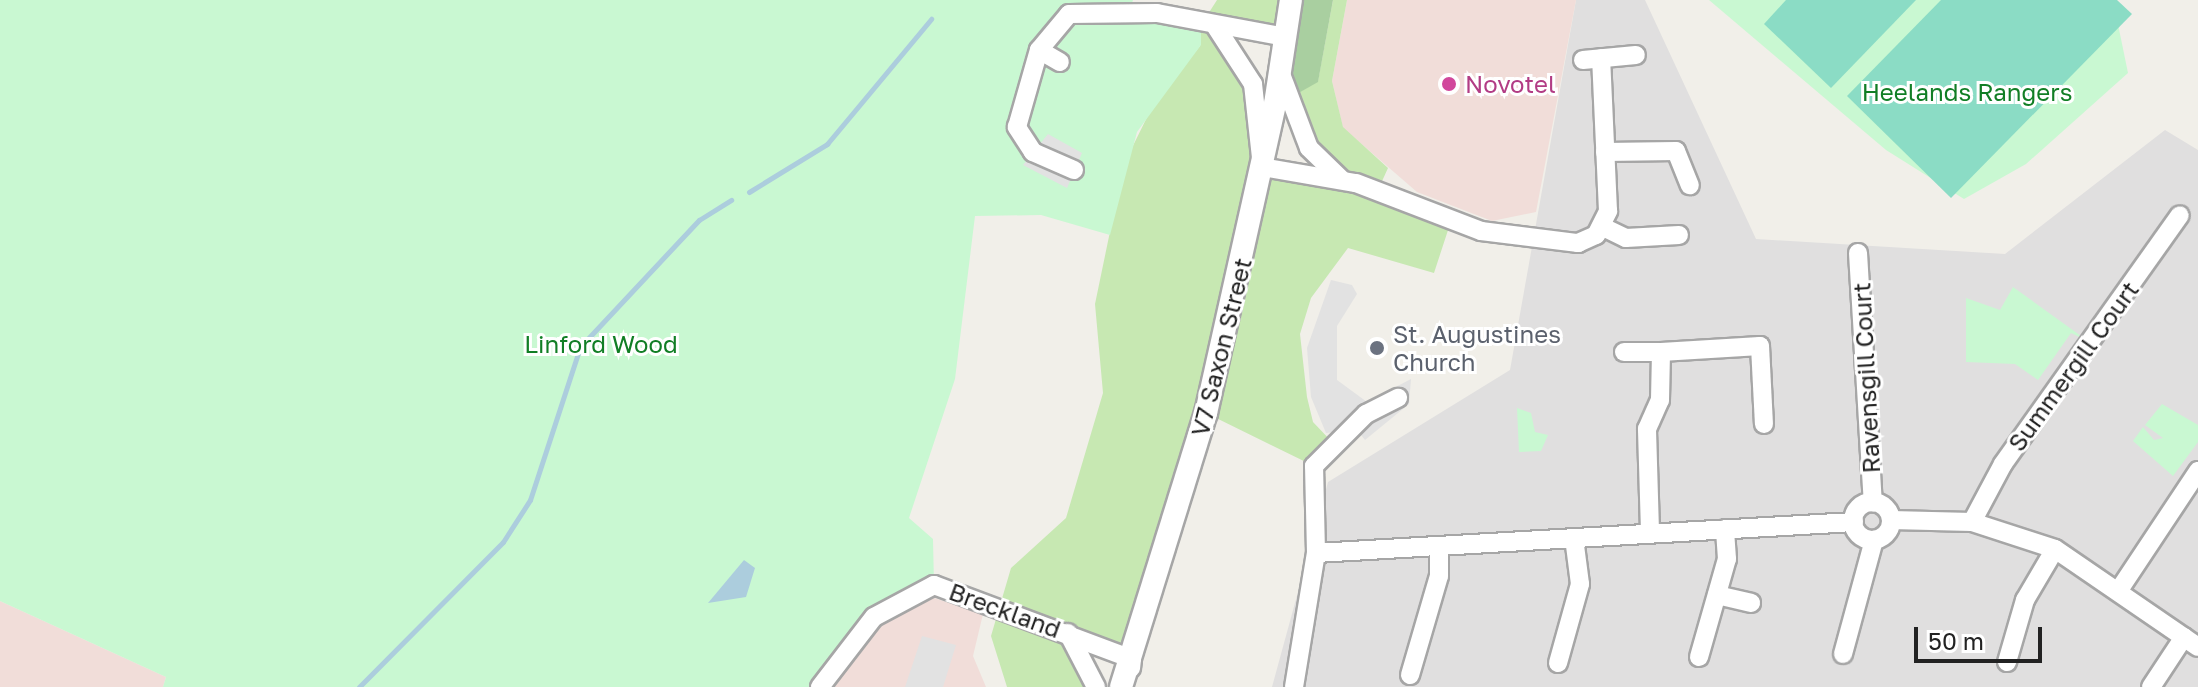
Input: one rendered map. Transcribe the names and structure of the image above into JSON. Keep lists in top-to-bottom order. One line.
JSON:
{"streets":{"street":["V7 Saxon Street","Summergill Court","Ravensgill Court","Breckland"]},"crossings":[["V7 Saxon Street","Breckland"]],"parks":["Heelands Rangers","Linford Wood"],"places":["Novotel","St. Augustines Church"],"scale_bar":"50 m"}
